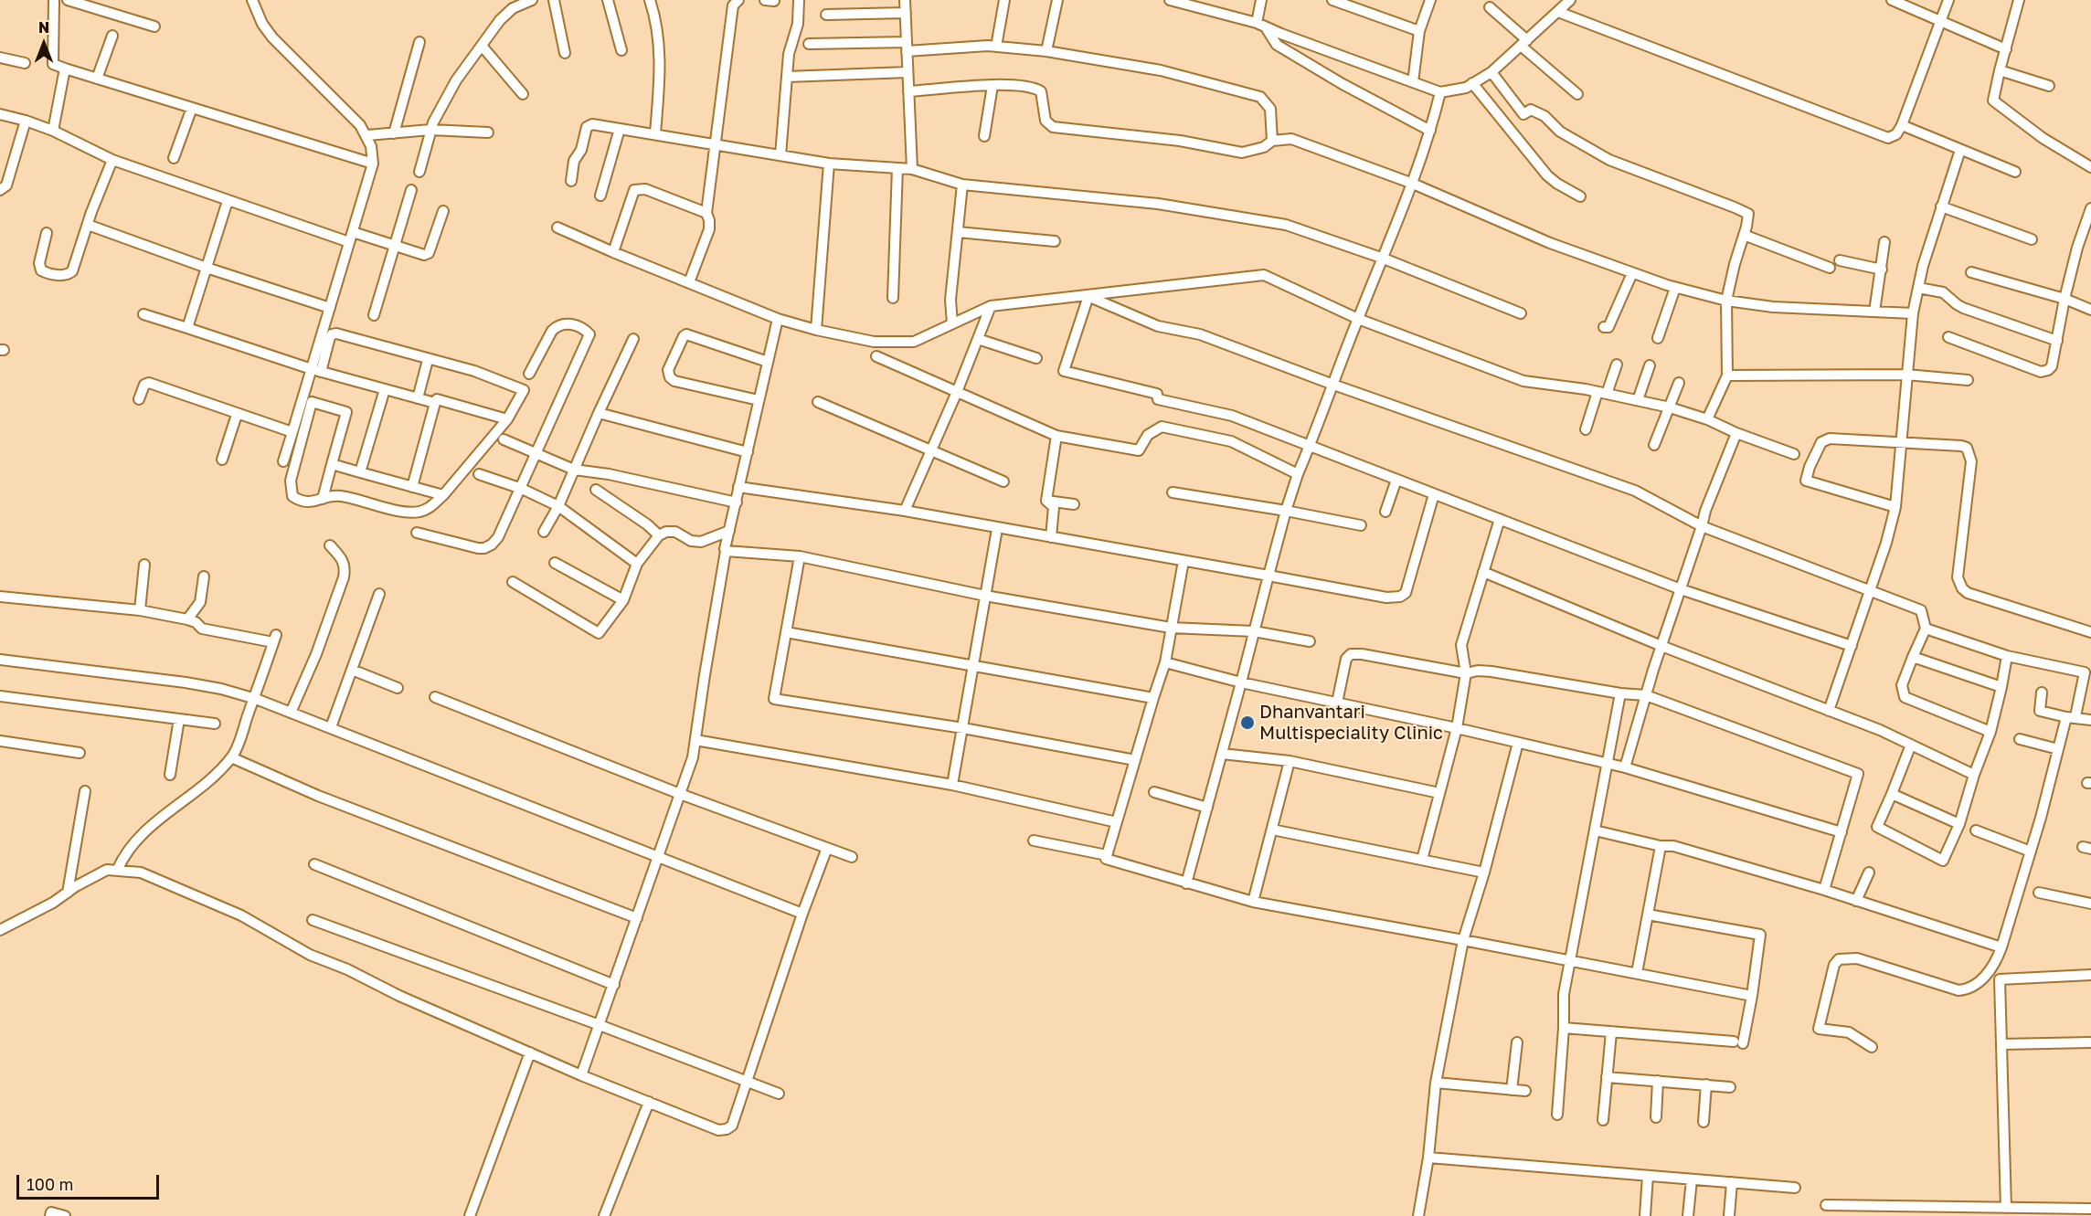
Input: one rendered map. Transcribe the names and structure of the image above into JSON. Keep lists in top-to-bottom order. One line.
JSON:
{"places":["Dhanvantari Multispeciality Clinic"],"scale_bar":"100 m","north":"top"}
